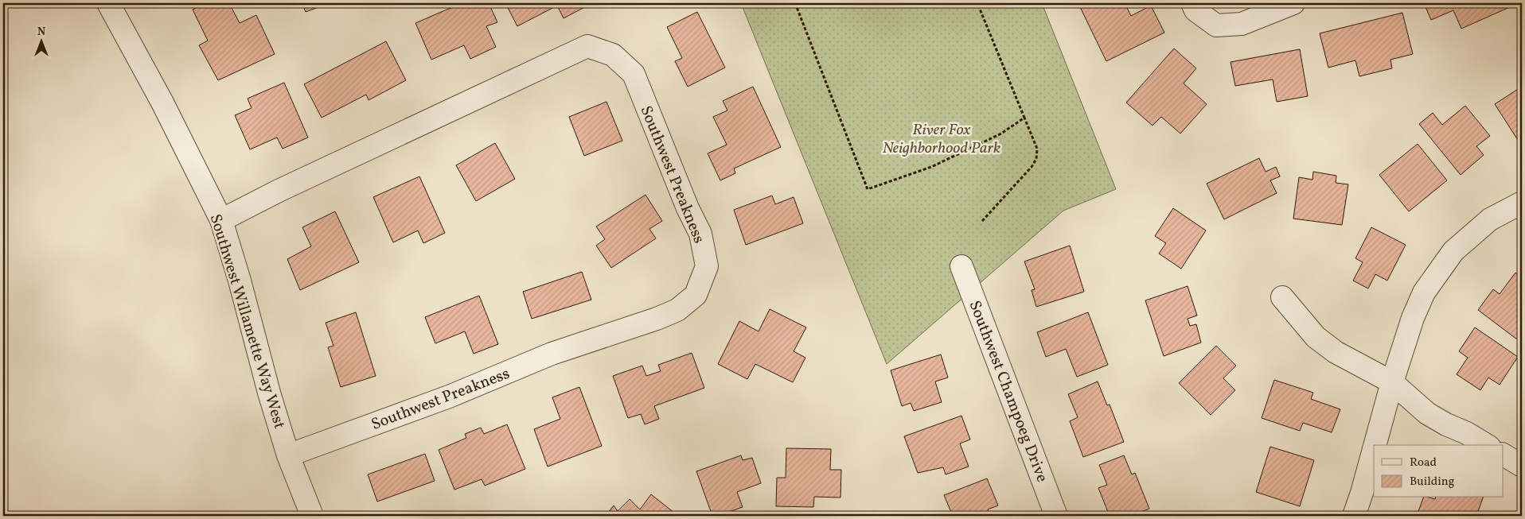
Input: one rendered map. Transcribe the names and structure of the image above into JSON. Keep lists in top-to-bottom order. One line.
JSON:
{"streets":{"street":["Southwest Preakness","Southwest Willamette Way West","Southwest Champoeg Drive"]},"crossings":[["Southwest Preakness","Southwest Willamette Way West"]],"parks":["River Fox Neighborhood Park"],"legend":["Road","Building"],"north":"top"}
